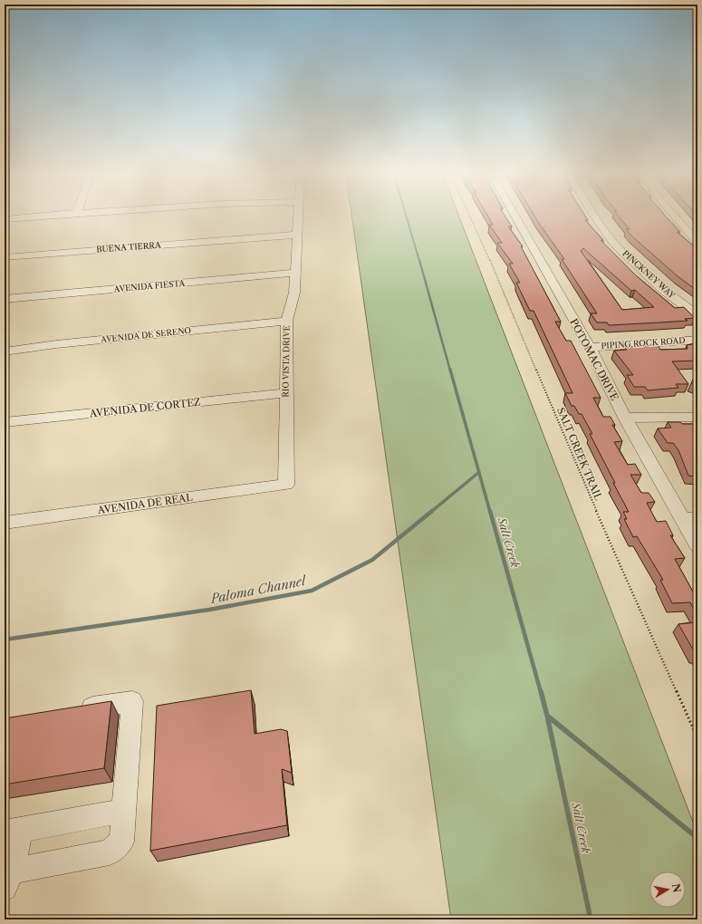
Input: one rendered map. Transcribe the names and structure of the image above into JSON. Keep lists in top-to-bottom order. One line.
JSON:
{"streets":{"street":["BUENA TIERRA","PINCKNEY WAY","AVENIDA FIESTA","AVENIDA DE SERENO","PIPING ROCK ROAD","POTOMAC DRIVE","RIO VISTA DRIVE","AVENIDA DE CORTEZ","AVENIDA DE REAL"],"path":["SALT CREEK TRAIL"]},"crossings":[["BUENA TIERRA","RIO VISTA DRIVE"],["AVENIDA FIESTA","RIO VISTA DRIVE"],["AVENIDA DE SERENO","RIO VISTA DRIVE"],["PIPING ROCK ROAD","POTOMAC DRIVE"],["RIO VISTA DRIVE","AVENIDA DE CORTEZ"],["RIO VISTA DRIVE","AVENIDA DE REAL"]],"water":["Salt Creek","Paloma Channel"],"north":"right"}
